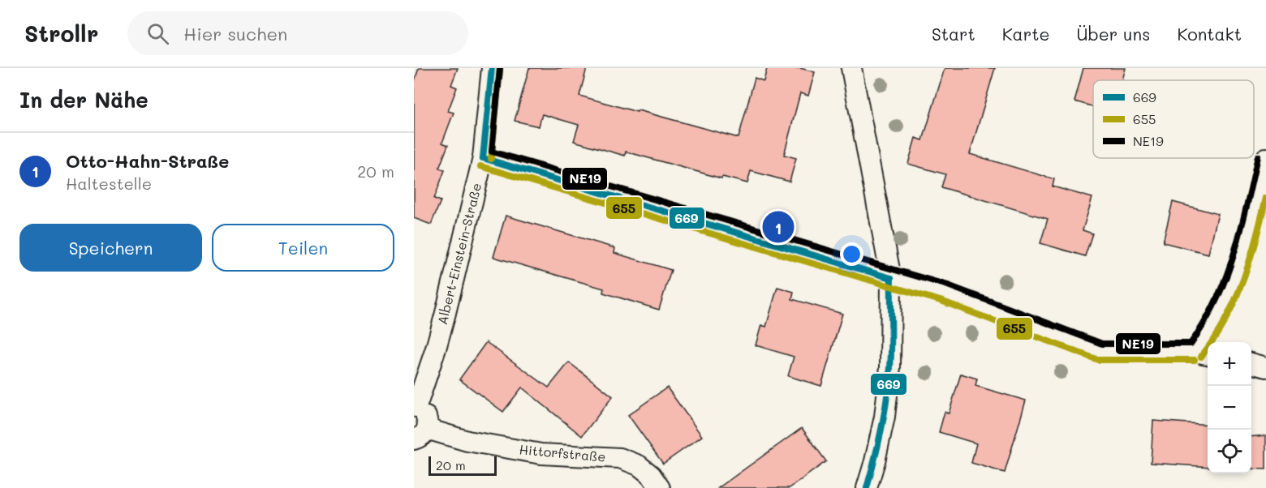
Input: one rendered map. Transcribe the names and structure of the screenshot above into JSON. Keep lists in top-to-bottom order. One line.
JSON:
{"streets":{"street":["Albert-Einstein-Straße","Hittorfstraße"]},"lines":["transit line 669","transit line 655","transit line NE19"],"legend":["669","655","NE19"],"scale_bar":"20 m","page":{"header":"Strollr","search":"Hier suchen","nav":["Start","Karte","Über uns","Kontakt"],"heading":"In der Nähe","list":[{"mark":"1","name":"Otto-Hahn-Straße","note":"Haltestelle","value":"20 m"}],"buttons":["Speichern","Teilen"],"pins":"1","map_buttons":["+","−"],"scale":"20 m"}}
